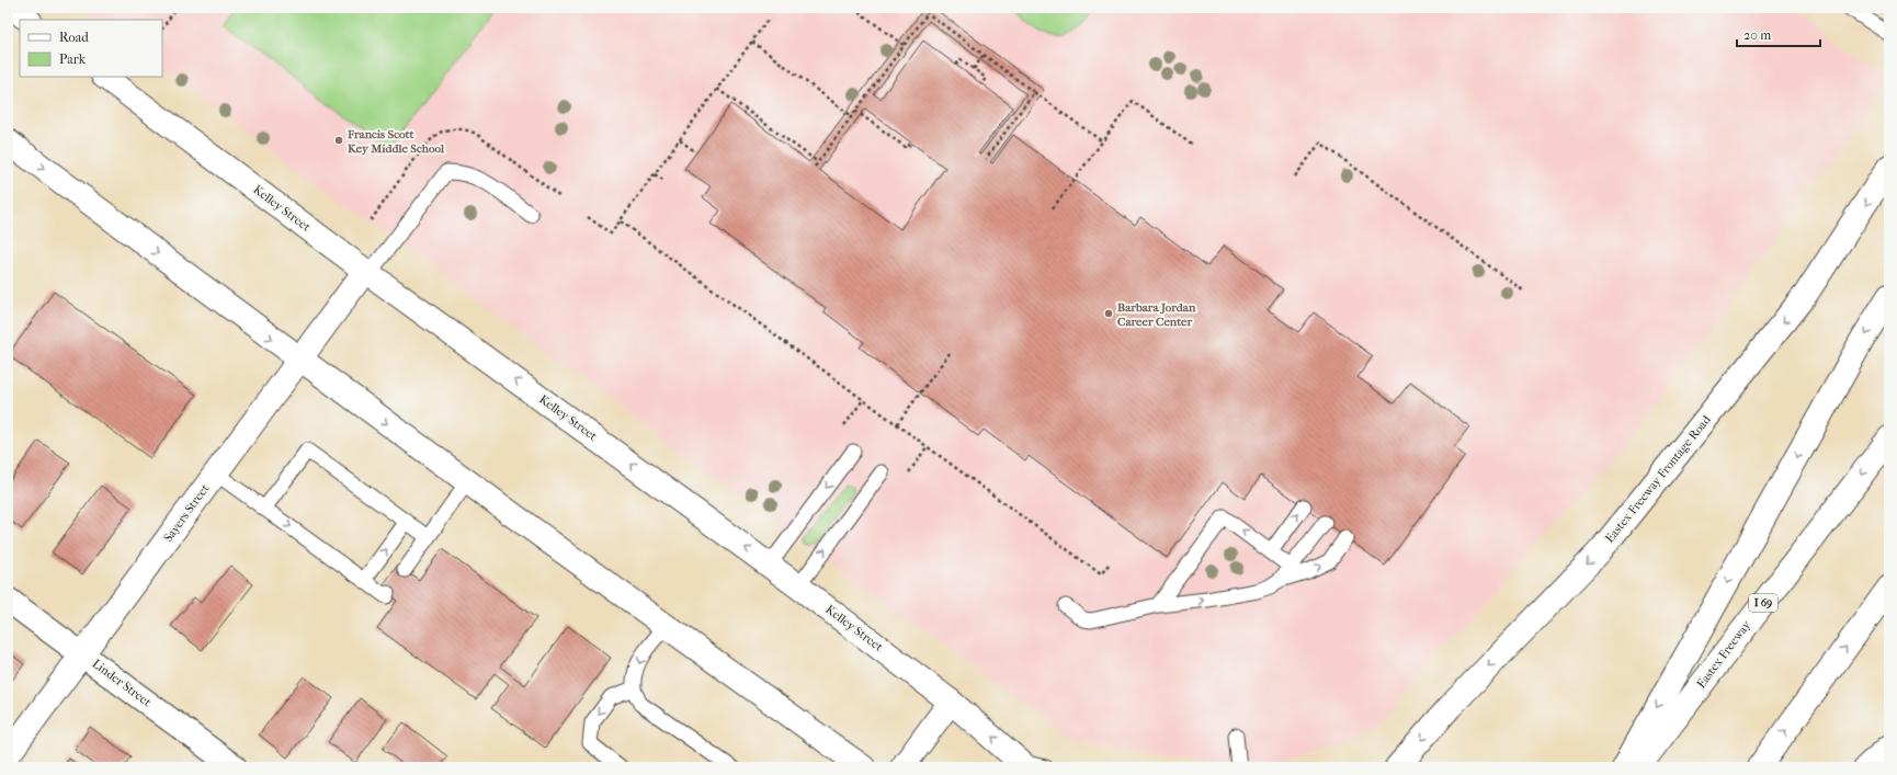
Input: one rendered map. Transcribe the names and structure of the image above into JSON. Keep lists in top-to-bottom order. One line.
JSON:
{"streets":{"main road":["Kelley Street","Eastex Freeway Frontage Road","Sayers Street","I 69","Eastex Freeway","Linder Street"]},"crossings":[["Kelley Street","Sayers Street"],["Sayers Street","Linder Street"]],"places":["Francis Scott Key Middle School","Barbara Jordan Career Center"],"legend":["Road","Park"],"scale_bar":"20 m"}
